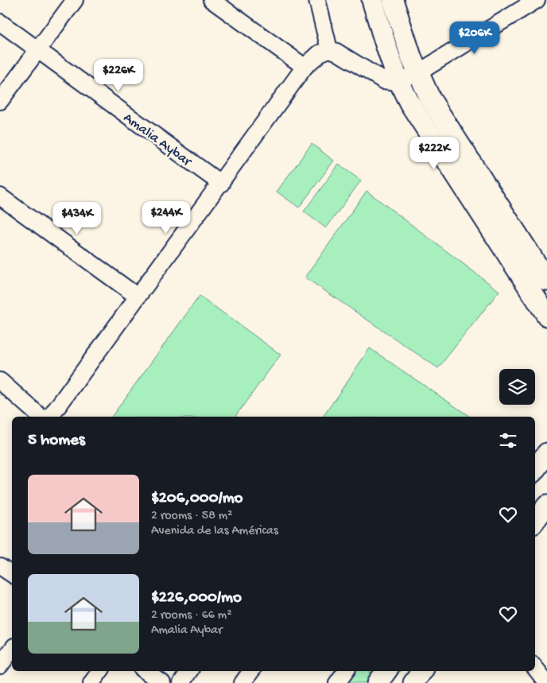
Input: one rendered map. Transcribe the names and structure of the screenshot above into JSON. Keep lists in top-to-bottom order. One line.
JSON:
{"streets":{"street":["Amalia Aybar"]},"page":{"price":["$206K","$226K","$222K","$244K","$434K"],"heading":"5 homes","list":[{"name":"$206,000/mo","note":"2 rooms · 58 m² · Avenida de las Américas"},{"name":"$226,000/mo","note":"2 rooms · 66 m² · Amalia Aybar"}]}}
